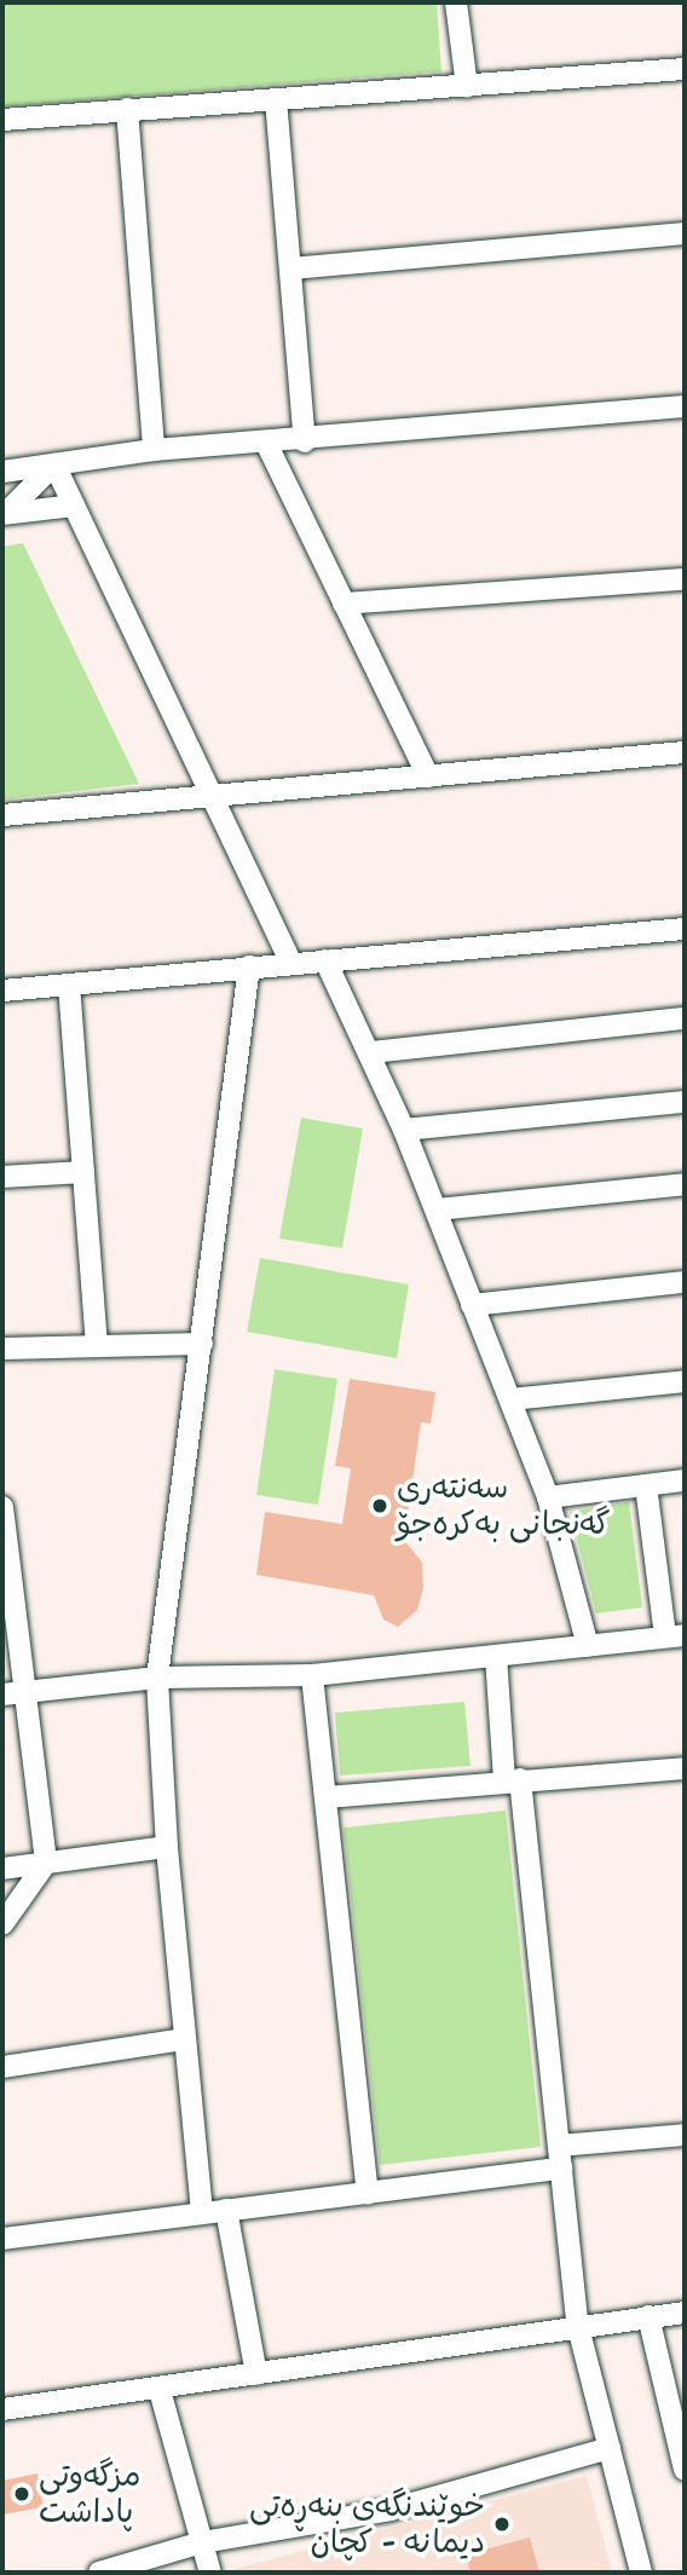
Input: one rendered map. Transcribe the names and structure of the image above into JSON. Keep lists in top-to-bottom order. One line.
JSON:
{"places":["سەنتەری گەنجانی بەکرەجۆ","مزگەوتی پاداشت","خوێندنگەی بنەڕەتی دیمانە - کچان"]}
